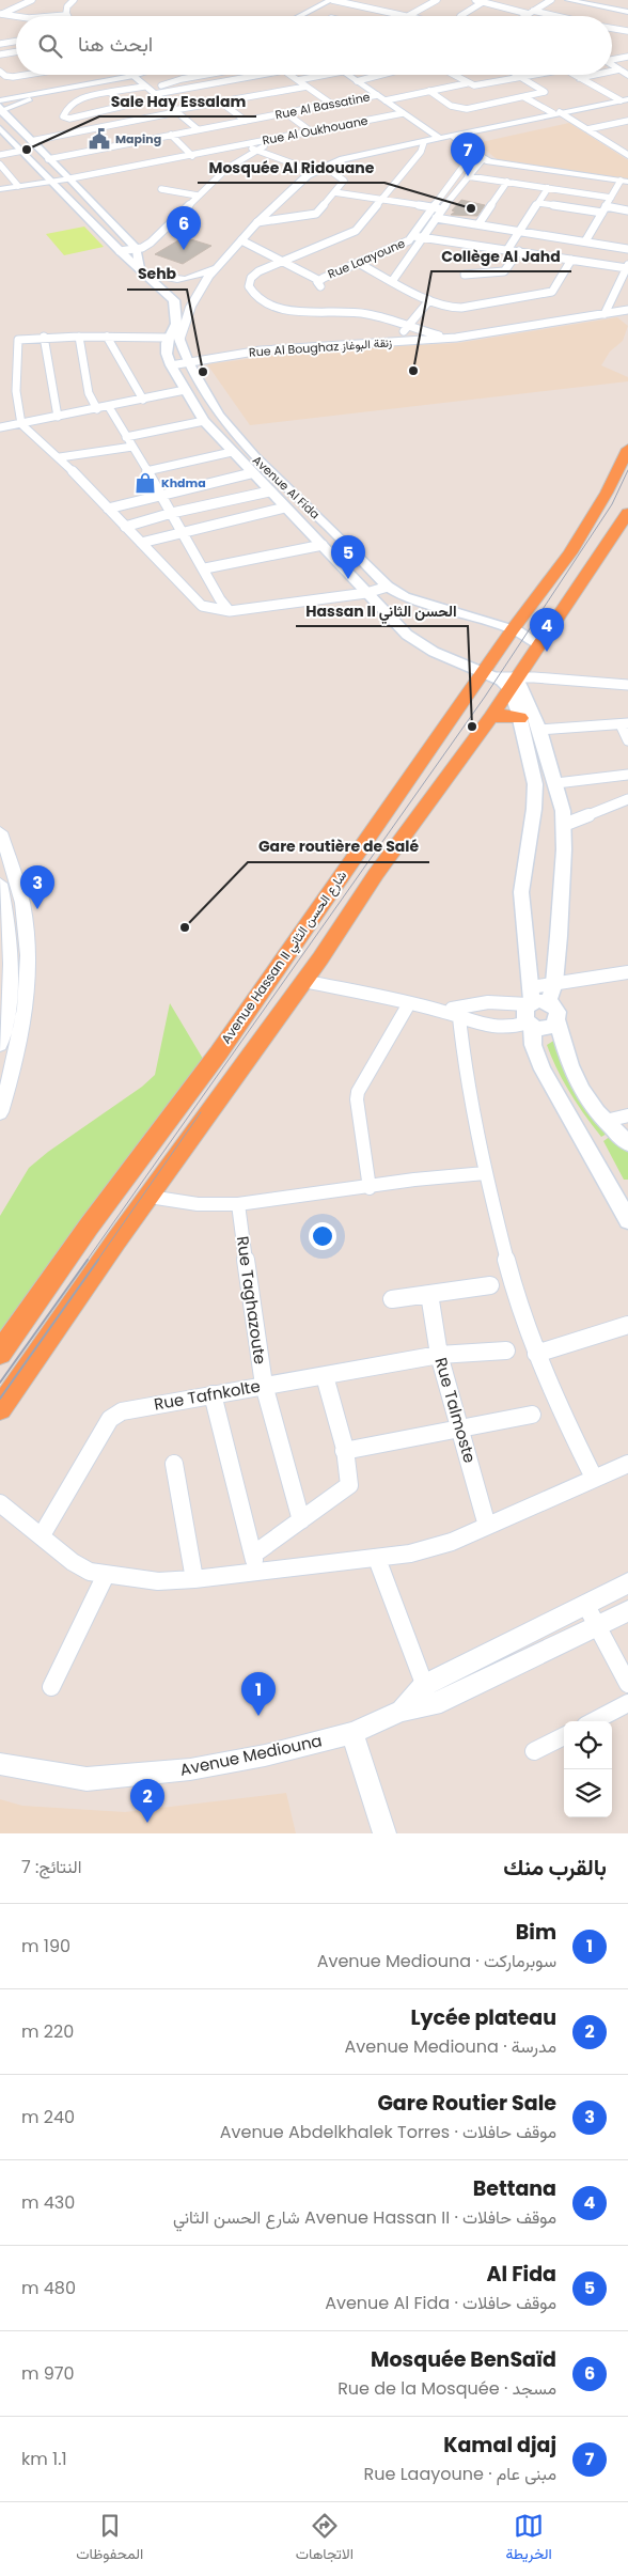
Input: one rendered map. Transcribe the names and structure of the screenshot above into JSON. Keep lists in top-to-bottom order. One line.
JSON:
{"streets":{"highway":["Avenue Hassan II شارع الحسن الثاني"],"main road":["Avenue Al Fida"],"street":["Rue Al Bassatine","Rue Al Oukhouane","Rue Laayoune","Rue Al Boughaz زنقة البوغاز","Rue Taghazoute","Rue Tafnkolte","Rue Talmoste","Avenue Mediouna"]},"crossings":[["Rue Al Boughaz زنقة البوغاز","Avenue Al Fida"],["Avenue Al Fida","Avenue Hassan II شارع الحسن الثاني"],["Rue Taghazoute","Rue Tafnkolte"],["Rue Tafnkolte","Rue Talmoste"]],"places":{"public building":["Maping"],"other":["Sale Hay Essalam","Mosquée Al Ridouane","Collège Al Jahd","Sehb","Hassan II الحسن الثاني","Gare routière de Salé"],"shop":["Khdma"]},"page":{"search":"ابحث هنا","pins":["7","6","5","4","3","1","2"],"heading":["بالقرب منك","النتائج: 7"],"list":[{"mark":"1","name":"Bim","note":"سوبرماركت · Avenue Mediouna","value":"190 m"},{"mark":"2","name":"Lycée plateau","note":"مدرسة · Avenue Mediouna","value":"220 m"},{"mark":"3","name":"Gare Routier Sale","note":"موقف حافلات · Avenue Abdelkhalek Torres","value":"240 m"},{"mark":"4","name":"Bettana","note":"موقف حافلات · Avenue Hassan II شارع الحسن الثاني","value":"430 m"},{"mark":"5","name":"Al Fida","note":"موقف حافلات · Avenue Al Fida","value":"480 m"},{"mark":"6","name":"Mosquée BenSaïd","note":"مسجد · Rue de la Mosquée","value":"970 m"},{"mark":"7","name":"Kamal djaj","note":"مبنى عام · Rue Laayoune","value":"1.1 km"}],"nav":["الخريطة","الاتجاهات","المحفوظات"]}}
